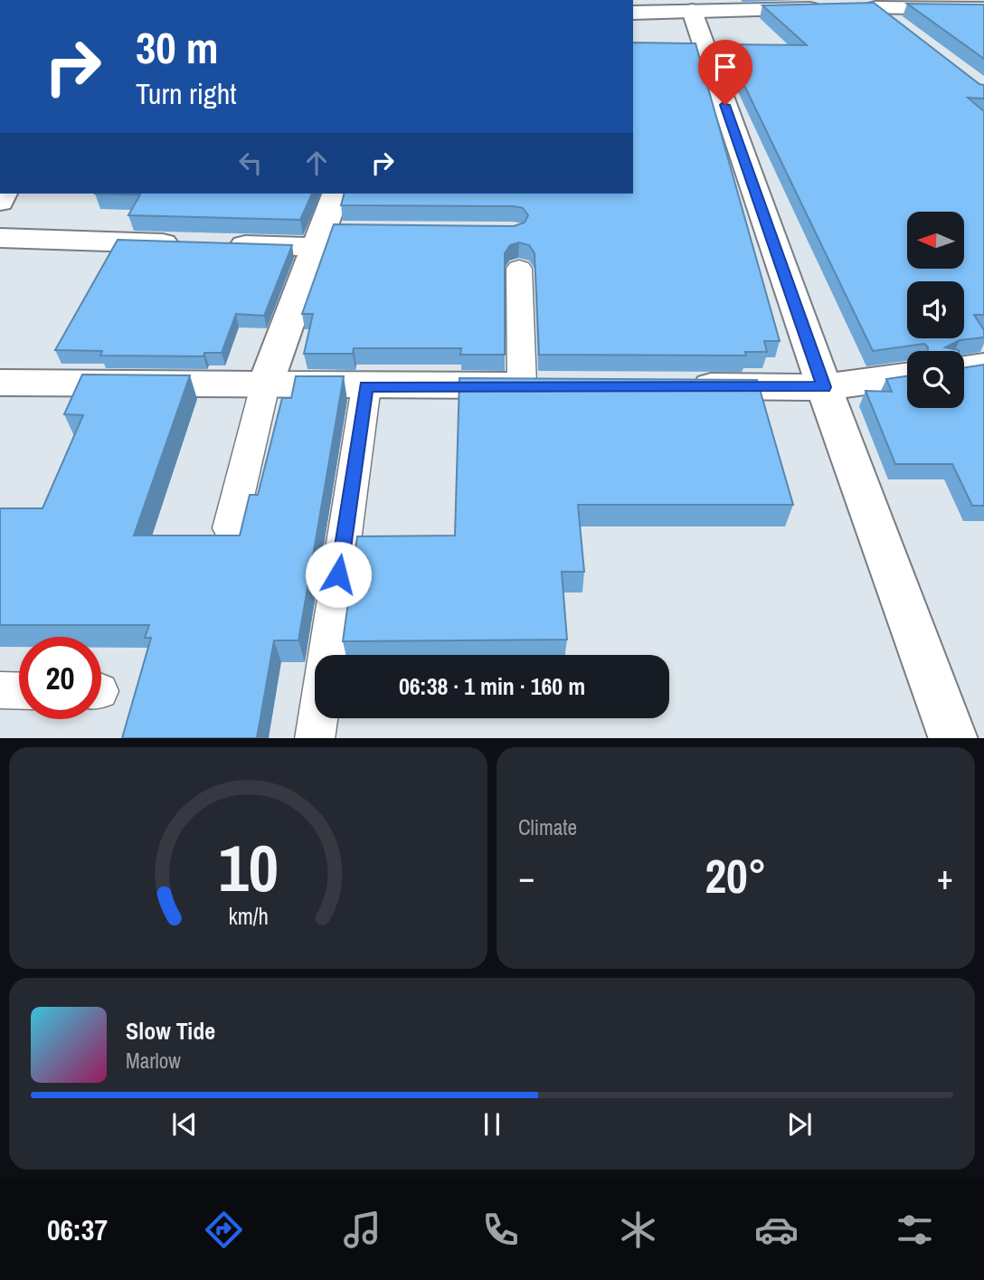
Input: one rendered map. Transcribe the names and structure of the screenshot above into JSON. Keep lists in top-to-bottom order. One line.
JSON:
{"north":"left","page":{"turn":["30 m","Turn right"],"limit":"20","trip":"06:38 · 1 min · 160 m","tile":"Climate","heat":["−","20°","+"],"song":["Slow Tide","Marlow"],"tabs":"06:37","gauge":["10","km/h"]}}
